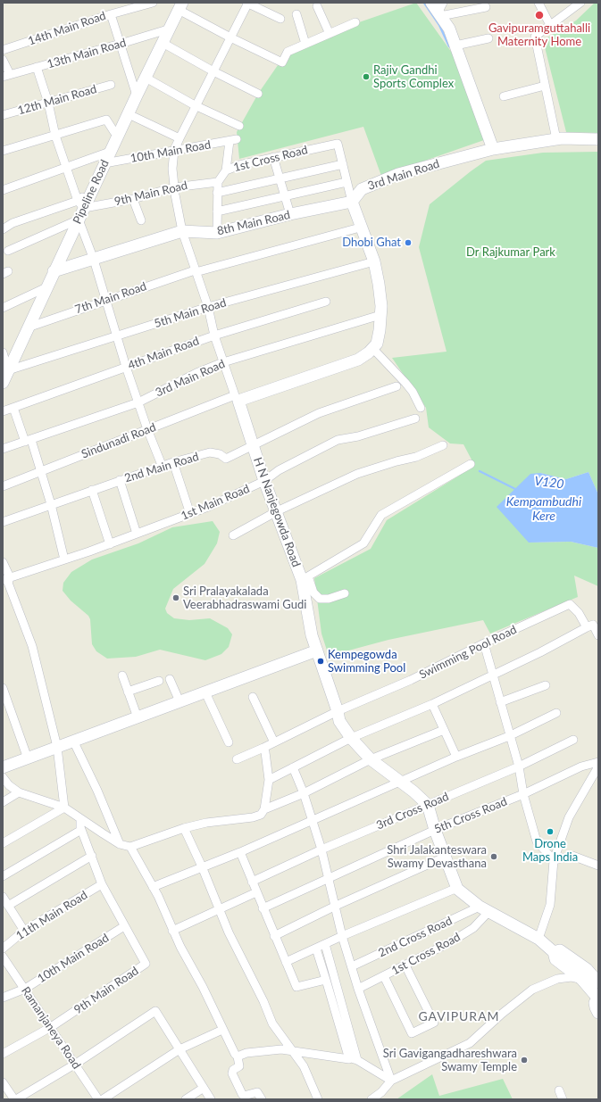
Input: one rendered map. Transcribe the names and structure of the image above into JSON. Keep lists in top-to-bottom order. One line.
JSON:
{"streets":{"street":["14th Main Road","13th Main Road","12th Main Road","10th Main Road","1st Cross Road","3rd Main Road","Pipeline Road","9th Main Road","8th Main Road","7th Main Road","5th Main Road","4th Main Road","Sindunadi Road","2nd Main Road","1st Main Road","H N Nanjegowda Road","Swimming Pool Road","3rd Cross Road","5th Cross Road","11th Main Road","2nd Cross Road","Ramanjaneya Road"]},"crossings":[["13th Main Road","Pipeline Road"],["10th Main Road","1st Cross Road"],["10th Main Road","Pipeline Road"],["10th Main Road","9th Main Road"],["10th Main Road","Ramanjaneya Road"],["1st Cross Road","9th Main Road"],["1st Cross Road","2nd Cross Road"],["3rd Main Road","8th Main Road"],["Pipeline Road","9th Main Road"],["Pipeline Road","8th Main Road"],["Pipeline Road","7th Main Road"],["Pipeline Road","5th Main Road"],["9th Main Road","11th Main Road"],["9th Main Road","Ramanjaneya Road"],["Sindunadi Road","H N Nanjegowda Road"],["2nd Main Road","H N Nanjegowda Road"],["1st Main Road","H N Nanjegowda Road"],["H N Nanjegowda Road","Swimming Pool Road"],["H N Nanjegowda Road","3rd Cross Road"]],"districts":["GAVIPURAM"],"water":["V120","Kempambudhi Kere"],"parks":["Dr Rajkumar Park"],"places":["Gavipuramguttahalli Maternity Home","Rajiv Gandhi Sports Complex","Dhobi Ghat","Sri Pralayakalada Veerabhadraswami Gudi","Kempegowda Swimming Pool","Drone Maps India","Shri Jalakanteswara Swamy Devasthana","Sri Gavigangadhareshwara Swamy Temple"]}
